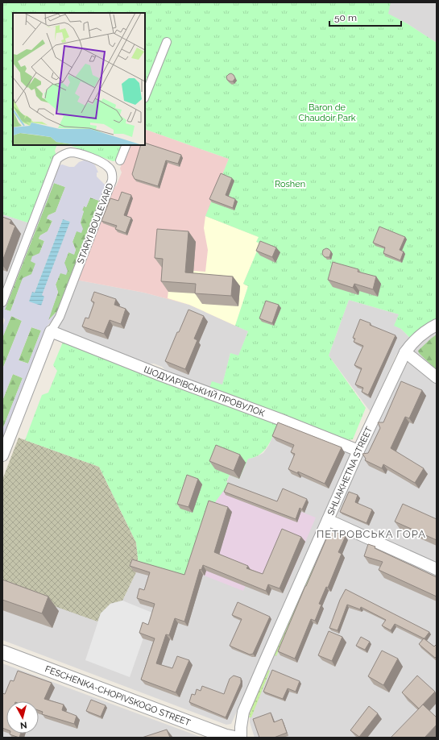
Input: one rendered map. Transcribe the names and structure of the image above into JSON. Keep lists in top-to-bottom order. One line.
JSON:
{"streets":{"street":["STARYI BOULEVARD","ШОДУАРІВСЬКИЙ ПРОВУЛОК","SHLIAKHETNA STREET","FESCHENKA-CHOPIVSKOGO STREET"]},"crossings":[["STARYI BOULEVARD","ШОДУАРІВСЬКИЙ ПРОВУЛОК"],["ШОДУАРІВСЬКИЙ ПРОВУЛОК","SHLIAKHETNA STREET"]],"districts":["ПЕТРОВСЬКА ГОРА"],"parks":["Baron de Chaudoir Park","Roshen"],"scale_bar":"50 m","north":"bottom"}
